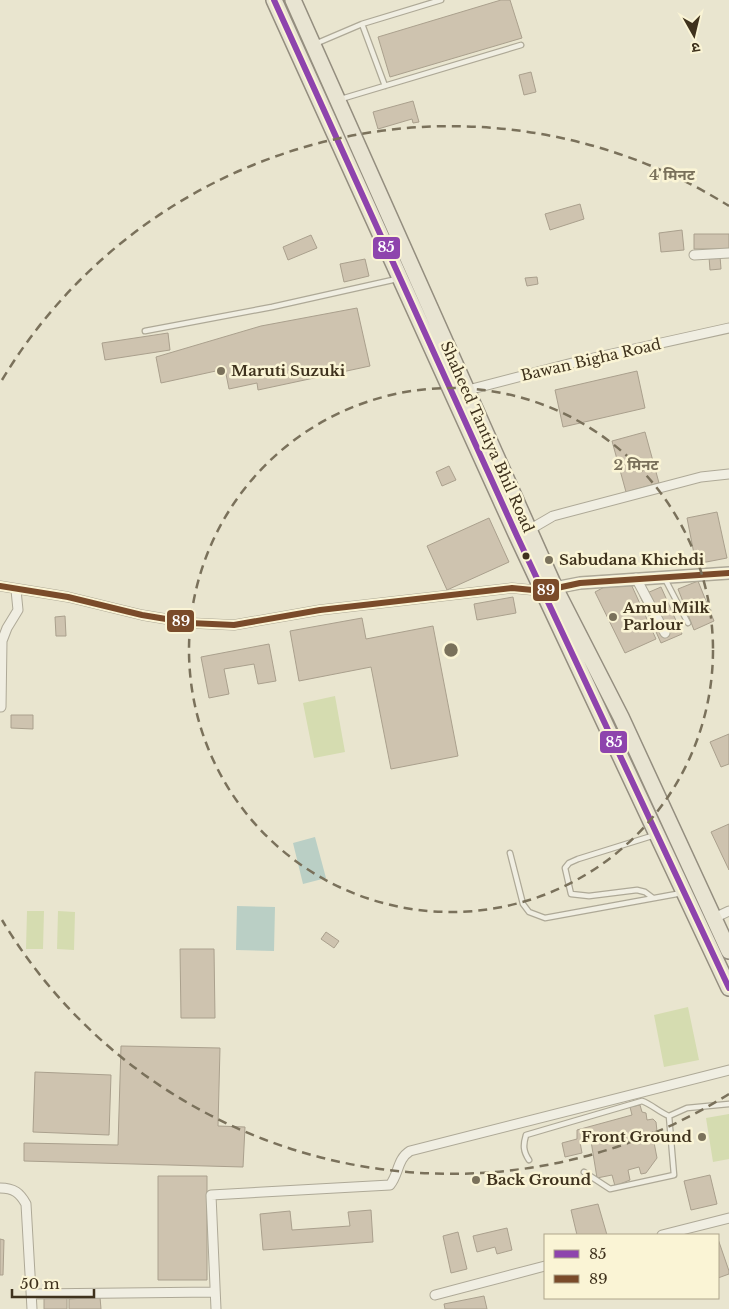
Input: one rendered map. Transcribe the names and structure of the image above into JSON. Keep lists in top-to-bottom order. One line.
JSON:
{"streets":{"main road":["Shaheed Tantiya Bhil Road"],"street":["Bawan Bigha Road"]},"crossings":[["Bawan Bigha Road","Shaheed Tantiya Bhil Road"]],"places":["Maruti Suzuki","Sabudana Khichdi","Amul Milk Parlour","Front Ground","Back Ground"],"lines":["transit line 85","transit line 89"],"legend":["85","89"],"scale_bar":"50 m","north":"bottom","rings":["4 मिनट","2 मिनट"]}
